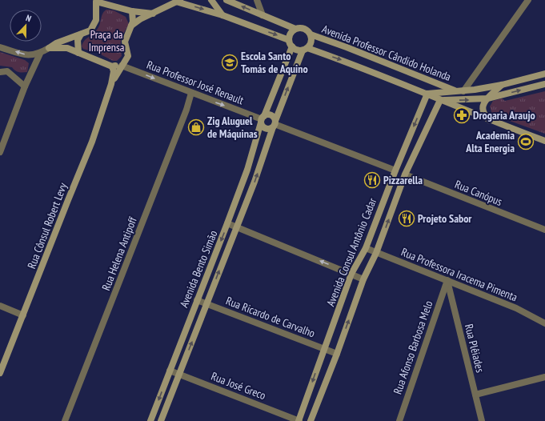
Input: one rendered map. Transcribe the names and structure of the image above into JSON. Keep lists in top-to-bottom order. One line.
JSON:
{"streets":{"street":["Avenida Professor Cândido Holanda","Rua Professor José Renault","Rua Canópus","Rua Cônsul Robert Levy","Avenida Consul Antônio Cadar","Rua Helena Antipoff","Avenida Bento Simão","Rua Professora Iracema Pimenta","Rua Ricardo de Carvalho","Rua Afonso Barbosa Melo","Rua Plêiades","Rua José Greco"]},"crossings":[["Avenida Professor Cândido Holanda","Avenida Consul Antônio Cadar"],["Avenida Professor Cândido Holanda","Avenida Bento Simão"],["Rua Professor José Renault","Rua Cônsul Robert Levy"],["Rua Professor José Renault","Rua Helena Antipoff"],["Rua Professor José Renault","Avenida Bento Simão"],["Rua Canópus","Avenida Consul Antônio Cadar"],["Avenida Consul Antônio Cadar","Rua Professora Iracema Pimenta"],["Avenida Consul Antônio Cadar","Rua Ricardo de Carvalho"],["Avenida Consul Antônio Cadar","Rua José Greco"],["Avenida Bento Simão","Rua Ricardo de Carvalho"],["Avenida Bento Simão","Rua José Greco"],["Rua Professora Iracema Pimenta","Rua Afonso Barbosa Melo"],["Rua Professora Iracema Pimenta","Rua Plêiades"],["Rua Afonso Barbosa Melo","Rua Plêiades"]],"one_way":["Rua Professor José Renault"],"parks":["Praça da Imprensa"],"places":{"school or university":["Escola Santo Tomás de Aquino"],"pharmacy":["Drogaria Araujo"],"shop":["Zig Aluguel de Máquinas"],"sports":["Academia Alta Energia"],"restaurant":["Pizzarella","Projeto Sabor"]},"north":"top"}
